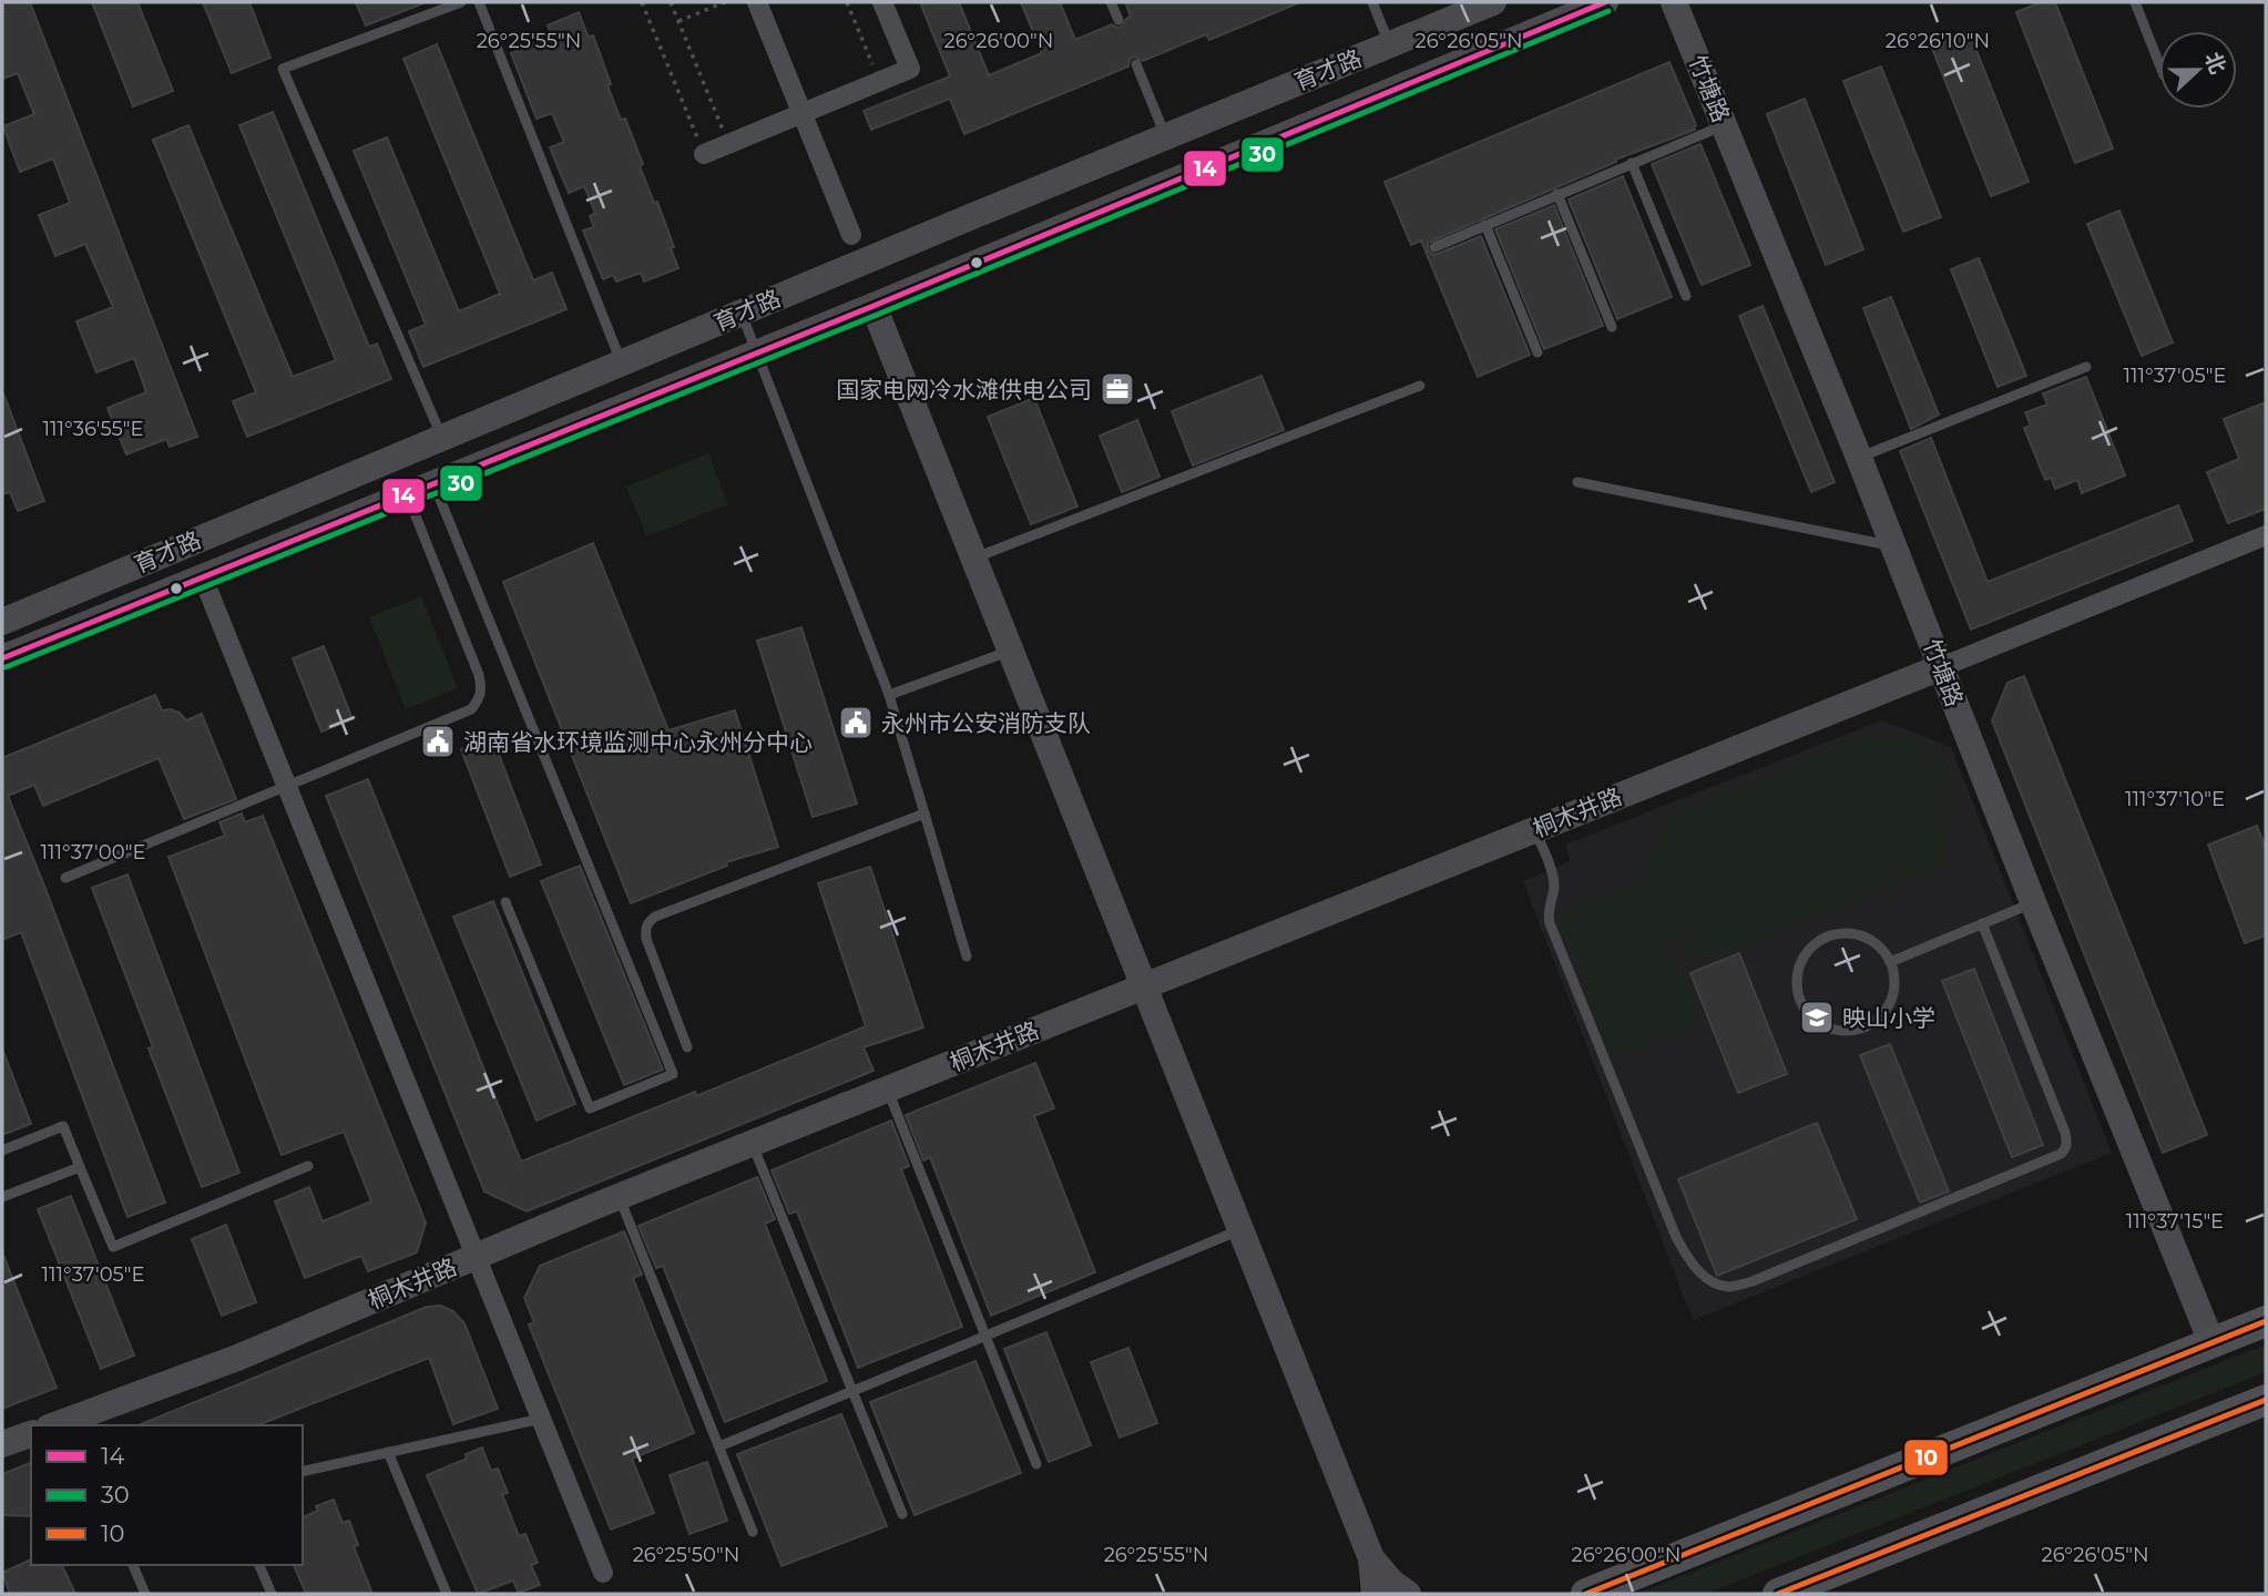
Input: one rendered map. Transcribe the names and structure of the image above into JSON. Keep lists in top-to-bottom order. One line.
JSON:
{"streets":{"street":["育才路","竹塘路","桐木井路"]},"crossings":[["竹塘路","桐木井路"]],"places":{"office":["国家电网冷水滩供电公司"],"public building":["永州市公安消防支队","湖南省水环境监测中心永州分中心"],"school or university":["映山小学"]},"lines":["transit line 14","transit line 30","transit line 10"],"legend":["14","30","10"],"north":"right","coordinates":["26°25'55\"N","26°26'00\"N","26°26'05\"N","26°26'10\"N","111°37'05\"E","111°36'55\"E","111°37'10\"E","111°37'00\"E","111°37'15\"E","26°25'50\"N"]}
